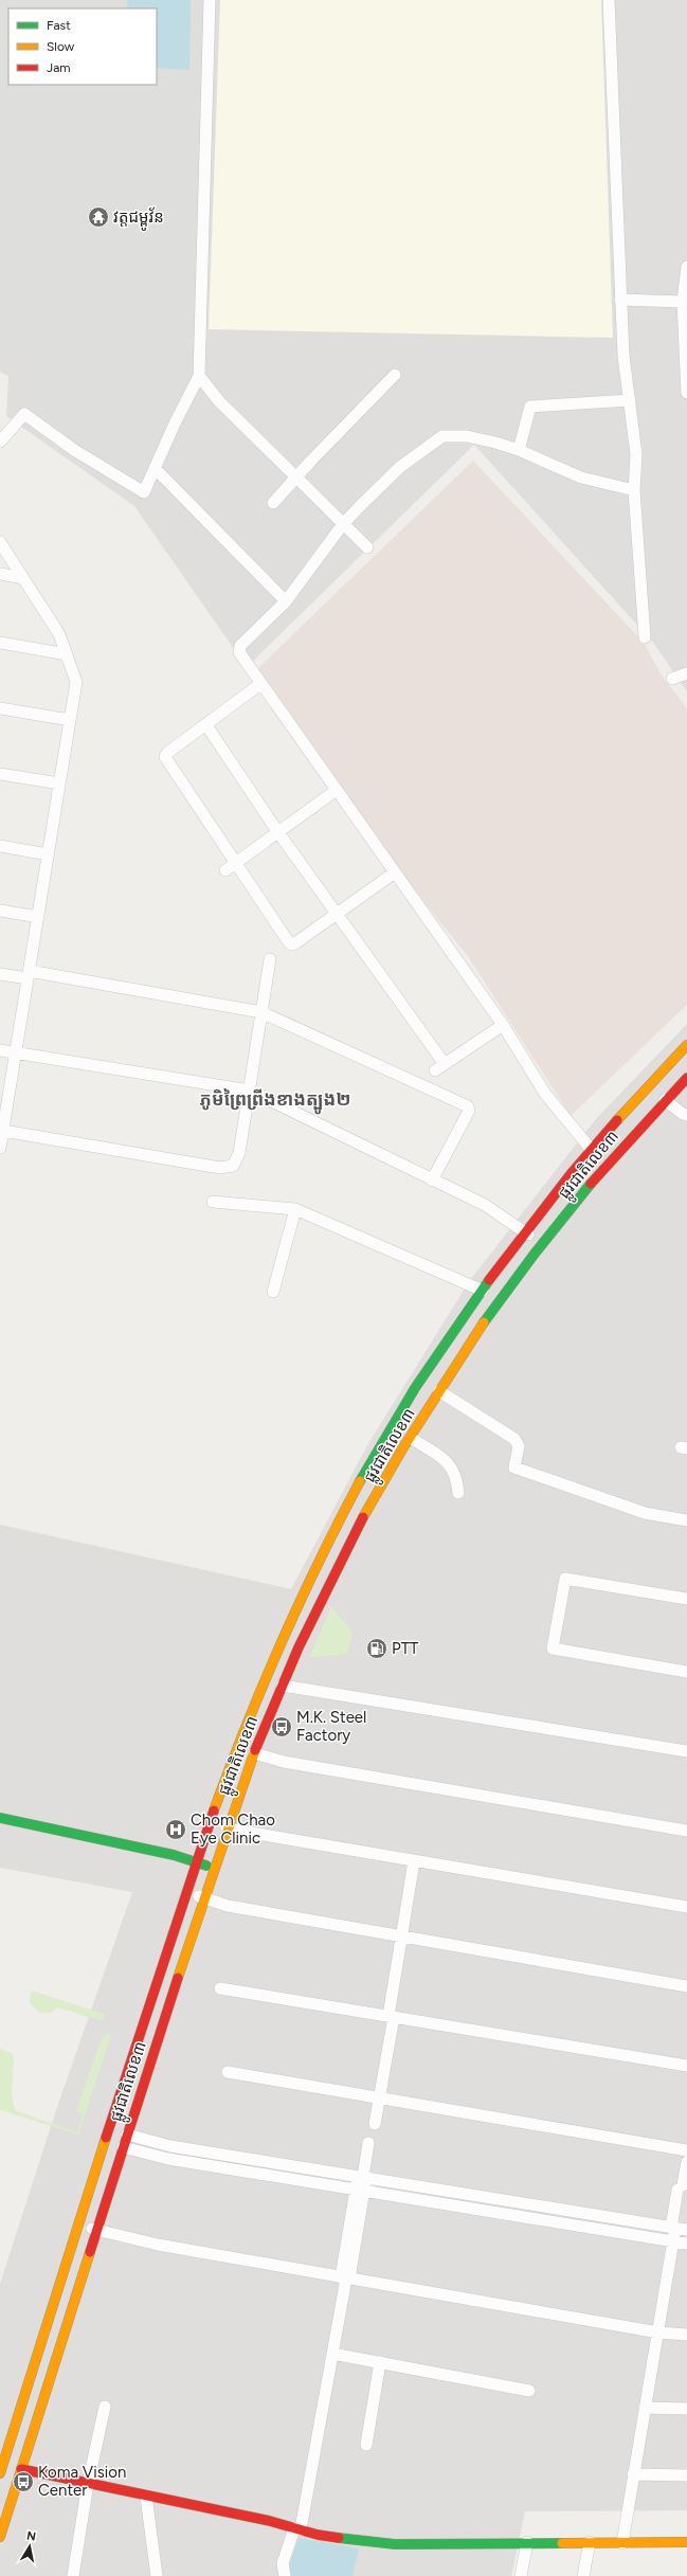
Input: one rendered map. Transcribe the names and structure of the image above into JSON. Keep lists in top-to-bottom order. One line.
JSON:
{"streets":{"main road":["ផ្លូវជាតិលេខ៣"]},"districts":["ភូមិព្រៃព្រីងខាងត្បូង២"],"places":{"temple":["វត្តជម្ពូវ័ន"],"fuel station":["PTT"],"bus stop":["M.K. Steel Factory","Koma Vision Center"],"hospital":["Chom Chao Eye Clinic"]},"legend":["Fast","Slow","Jam"],"north":"top"}
